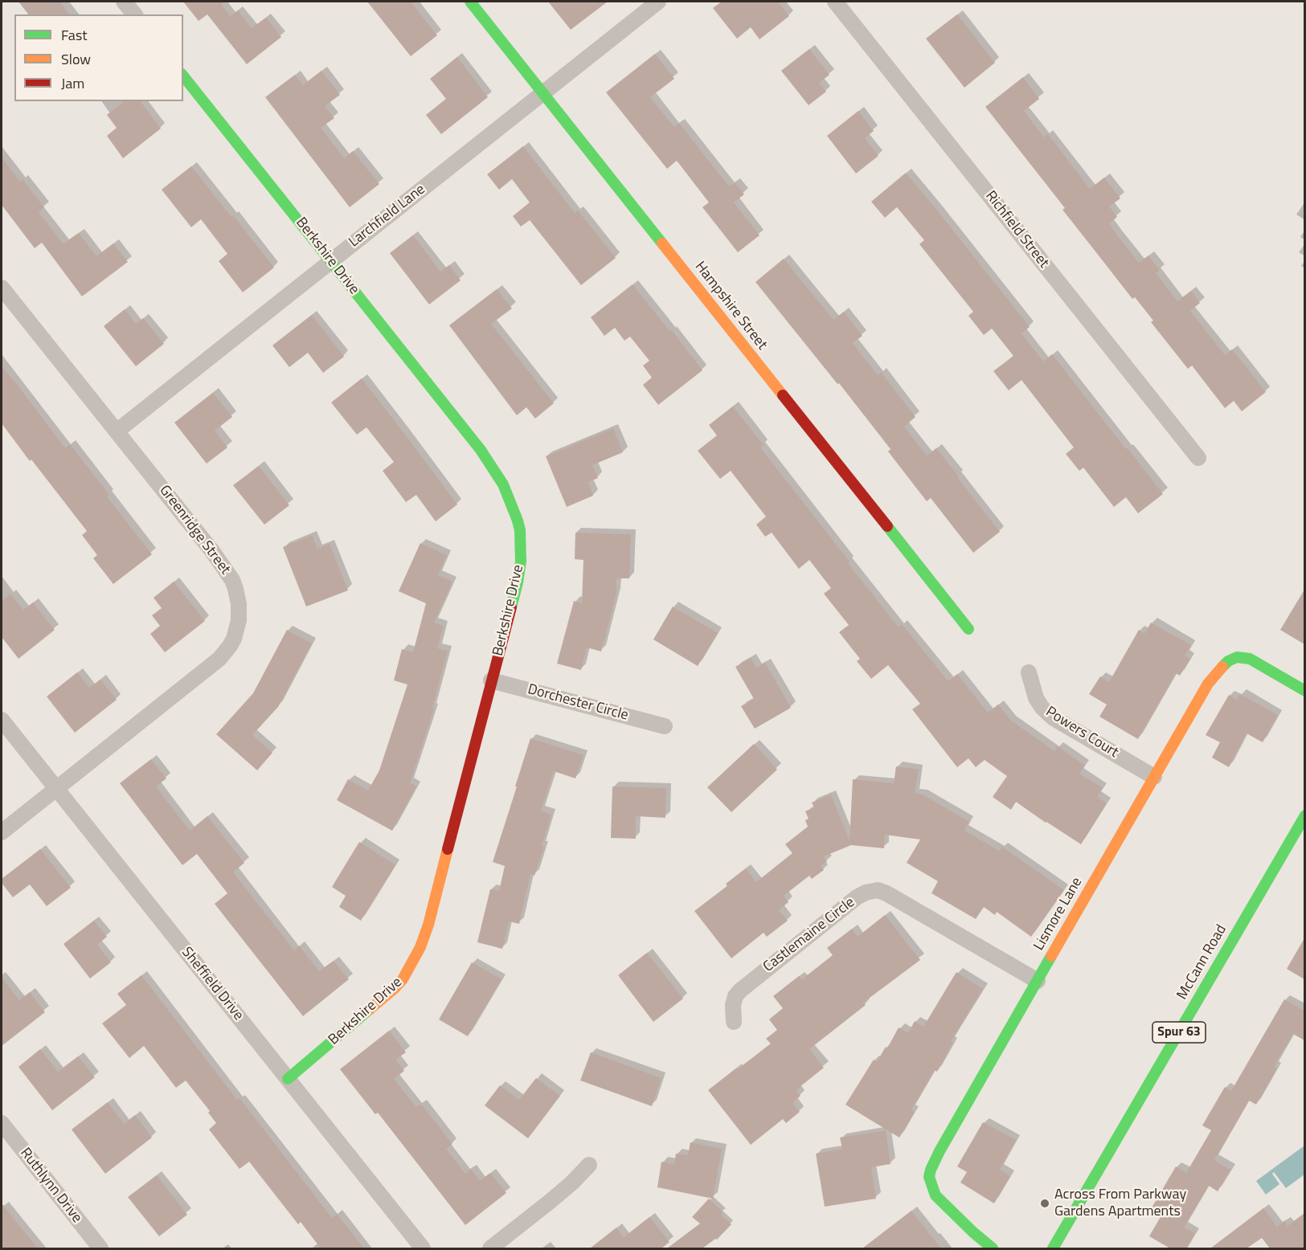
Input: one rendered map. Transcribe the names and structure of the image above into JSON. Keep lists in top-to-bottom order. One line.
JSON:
{"streets":{"street":["Larchfield Lane","Richfield Street","Berkshire Drive","Hampshire Street","Greenridge Street","Dorchester Circle","Powers Court","Lismore Lane","Castlemaine Circle","McCann Road","Sheffield Drive","Spur 63","Ruthlynn Drive"]},"crossings":[["Larchfield Lane","Berkshire Drive"],["Larchfield Lane","Hampshire Street"],["Larchfield Lane","Greenridge Street"],["Berkshire Drive","Dorchester Circle"],["Berkshire Drive","Sheffield Drive"],["Greenridge Street","Sheffield Drive"],["Powers Court","Lismore Lane"],["Lismore Lane","Castlemaine Circle"]],"places":["Across From Parkway Gardens Apartments"],"legend":["Fast","Slow","Jam"]}
